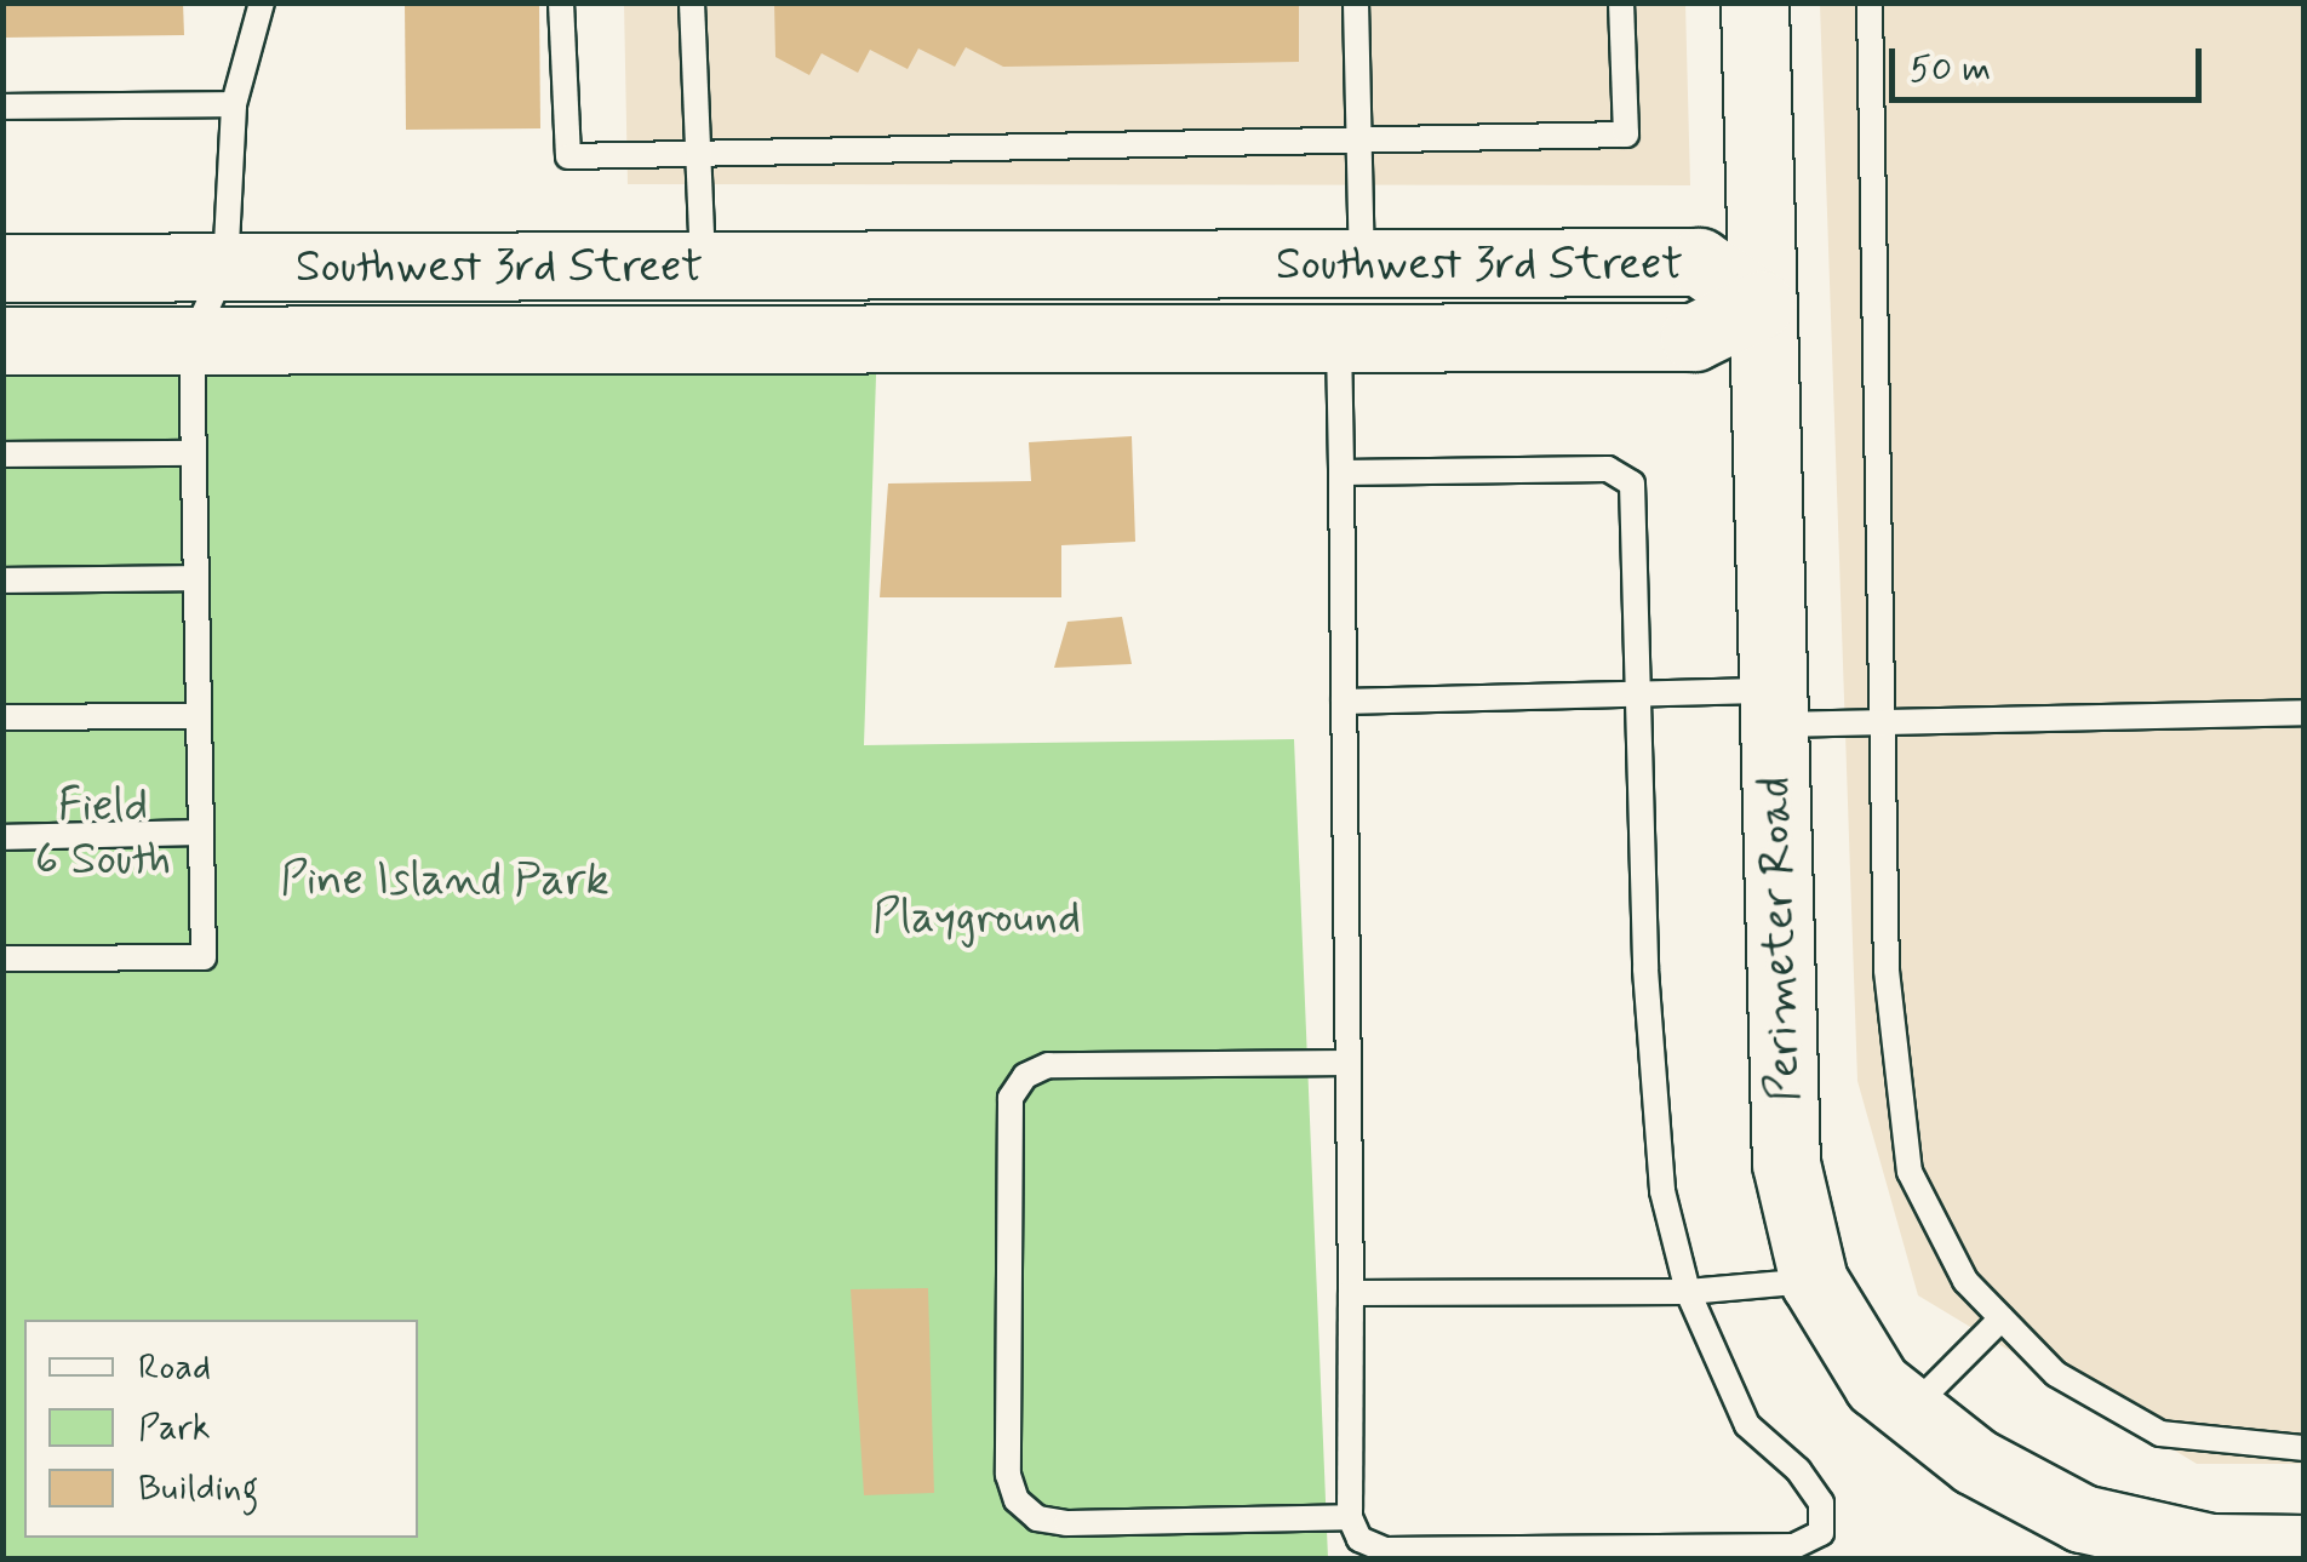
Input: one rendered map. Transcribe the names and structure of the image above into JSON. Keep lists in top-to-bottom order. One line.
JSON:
{"streets":{"street":["Southwest 3rd Street","Perimeter Road"]},"crossings":[["Southwest 3rd Street","Perimeter Road"]],"parks":["Field 6 South","Pine Island Park","Playground"],"legend":["Road","Park","Building"],"scale_bar":"50 m"}
